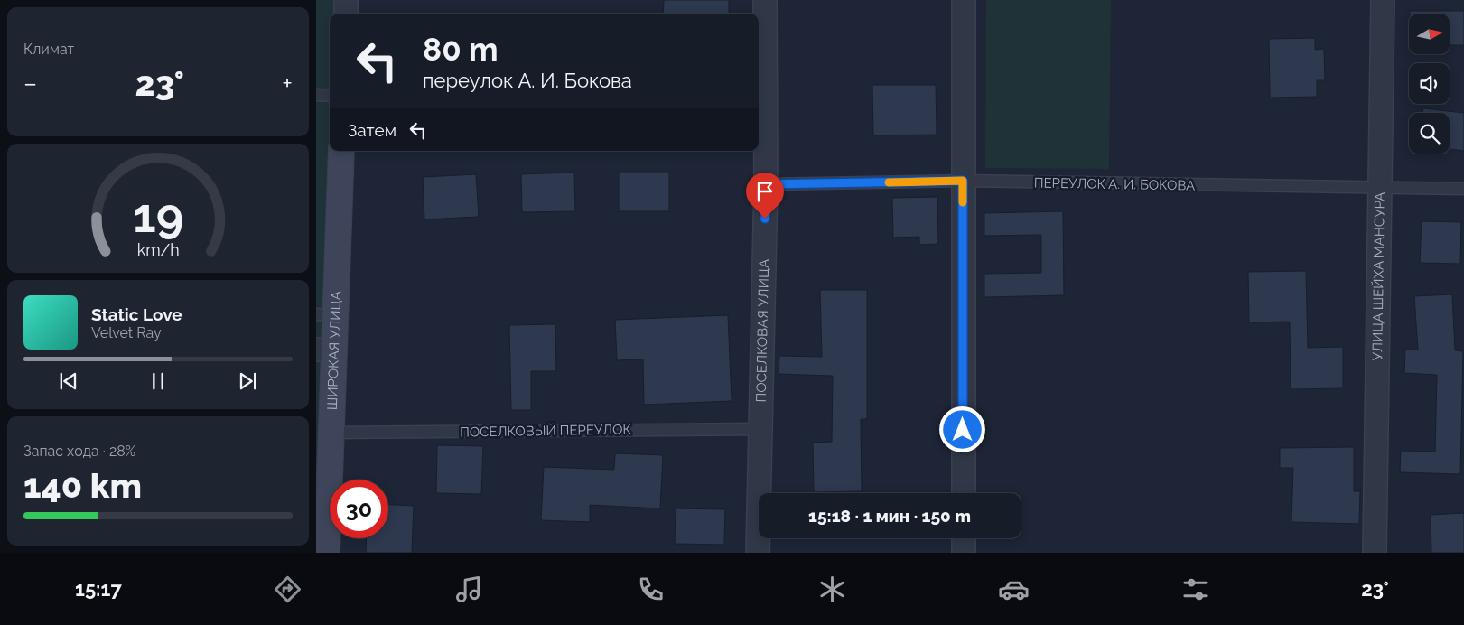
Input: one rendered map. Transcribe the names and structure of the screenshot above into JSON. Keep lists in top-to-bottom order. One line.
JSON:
{"streets":{"street":["УЛИЦА ШЕЙХА МАНСУРА","ПОСЕЛКОВАЯ УЛИЦА","ШИРОКАЯ УЛИЦА"],"lane":["ПЕРЕУЛОК А. И. БОКОВА","ПОСЕЛКОВЫЙ ПЕРЕУЛОК"]},"crossings":[["ПЕРЕУЛОК А. И. БОКОВА","УЛИЦА ШЕЙХА МАНСУРА"],["ПЕРЕУЛОК А. И. БОКОВА","ПОСЕЛКОВАЯ УЛИЦА"],["ПОСЕЛКОВАЯ УЛИЦА","ПОСЕЛКОВЫЙ ПЕРЕУЛОК"],["ШИРОКАЯ УЛИЦА","ПОСЕЛКОВЫЙ ПЕРЕУЛОК"]],"north":"right","page":{"tile":["Климат",["Запас хода · 28%","140 km"]],"turn":["80 m","переулок А. И. Бокова"],"heat":["−","23°","+"],"then":"Затем","song":["Static Love","Velvet Ray"],"limit":"30","trip":"15:18 · 1 мин · 150 m","tabs":["15:17","23°"],"gauge":["19","km/h"]}}
